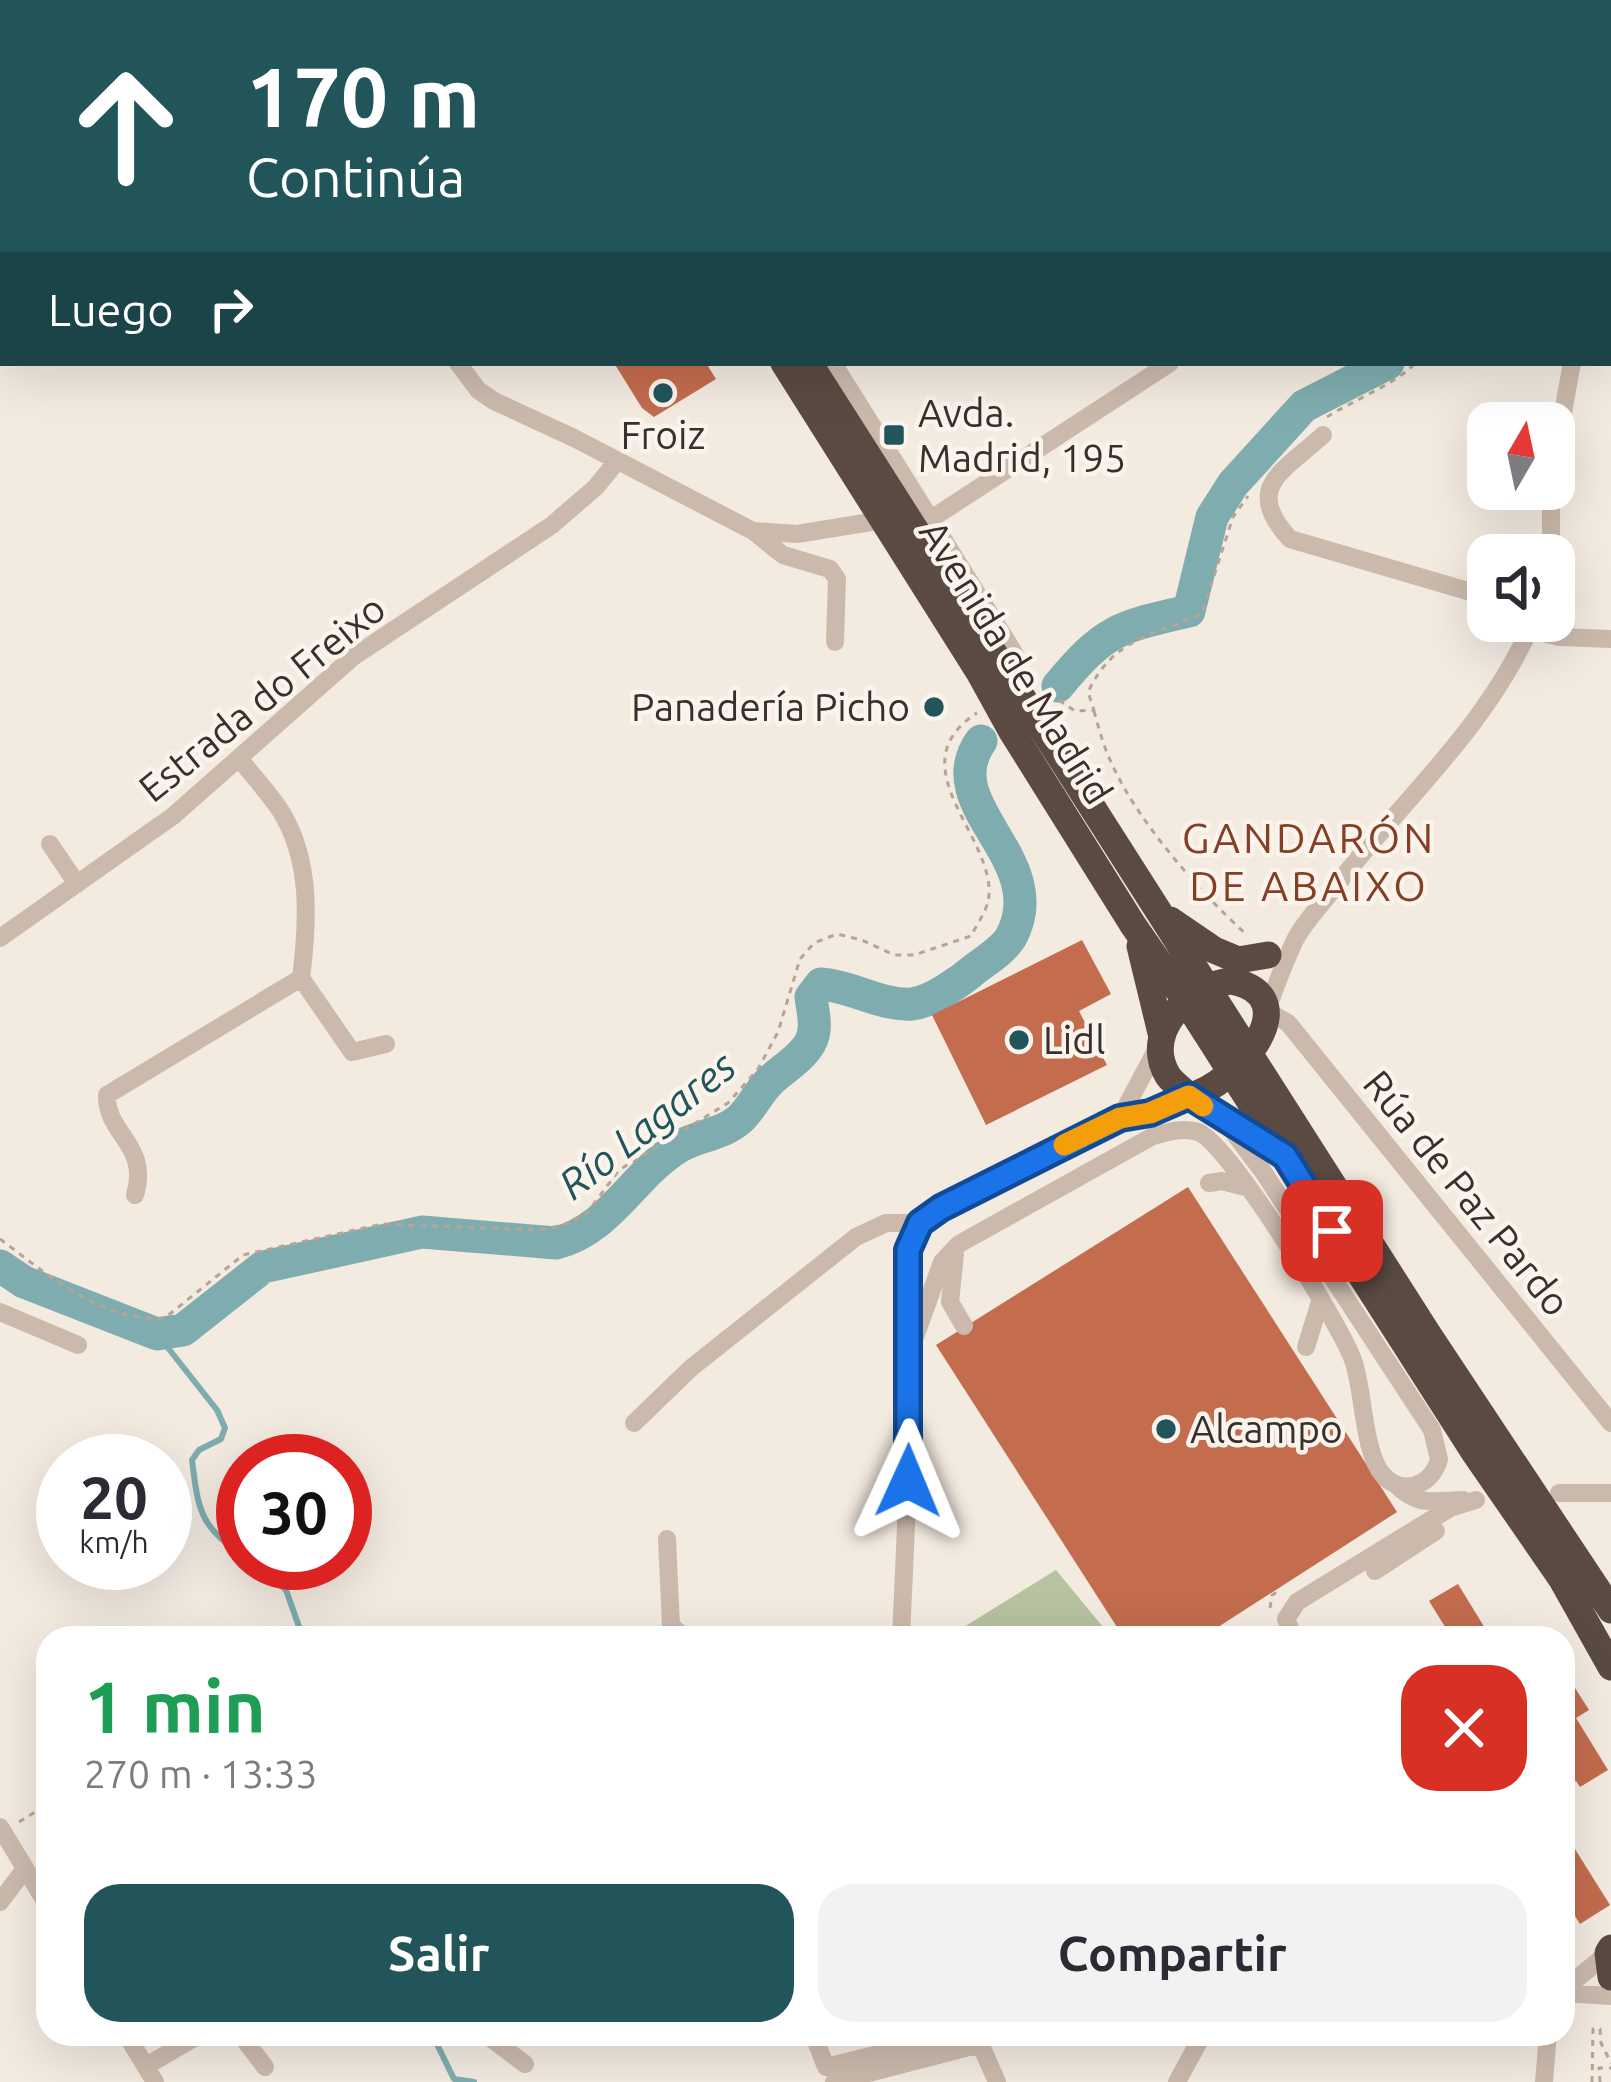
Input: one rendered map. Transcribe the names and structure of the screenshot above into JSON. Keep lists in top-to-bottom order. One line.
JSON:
{"streets":{"highway":["Avenida de Madrid"],"street":["Estrada do Freixo","Rúa de Paz Pardo"]},"crossings":[["Avenida de Madrid","Rúa de Paz Pardo"]],"districts":["GANDARÓN DE ABAIXO"],"water":["Río Lagares"],"places":{"other":["Froiz","Panadería Picho","Lidl","Alcampo"],"transit":["Avda. Madrid, 195"]},"north":"top","page":{"turn":["170 m","Continúa"],"then":"Luego","speed":"20 km/h","limit":"30","heading":["1 min","270 m · 13:33"],"buttons":["Salir","Compartir"]}}
